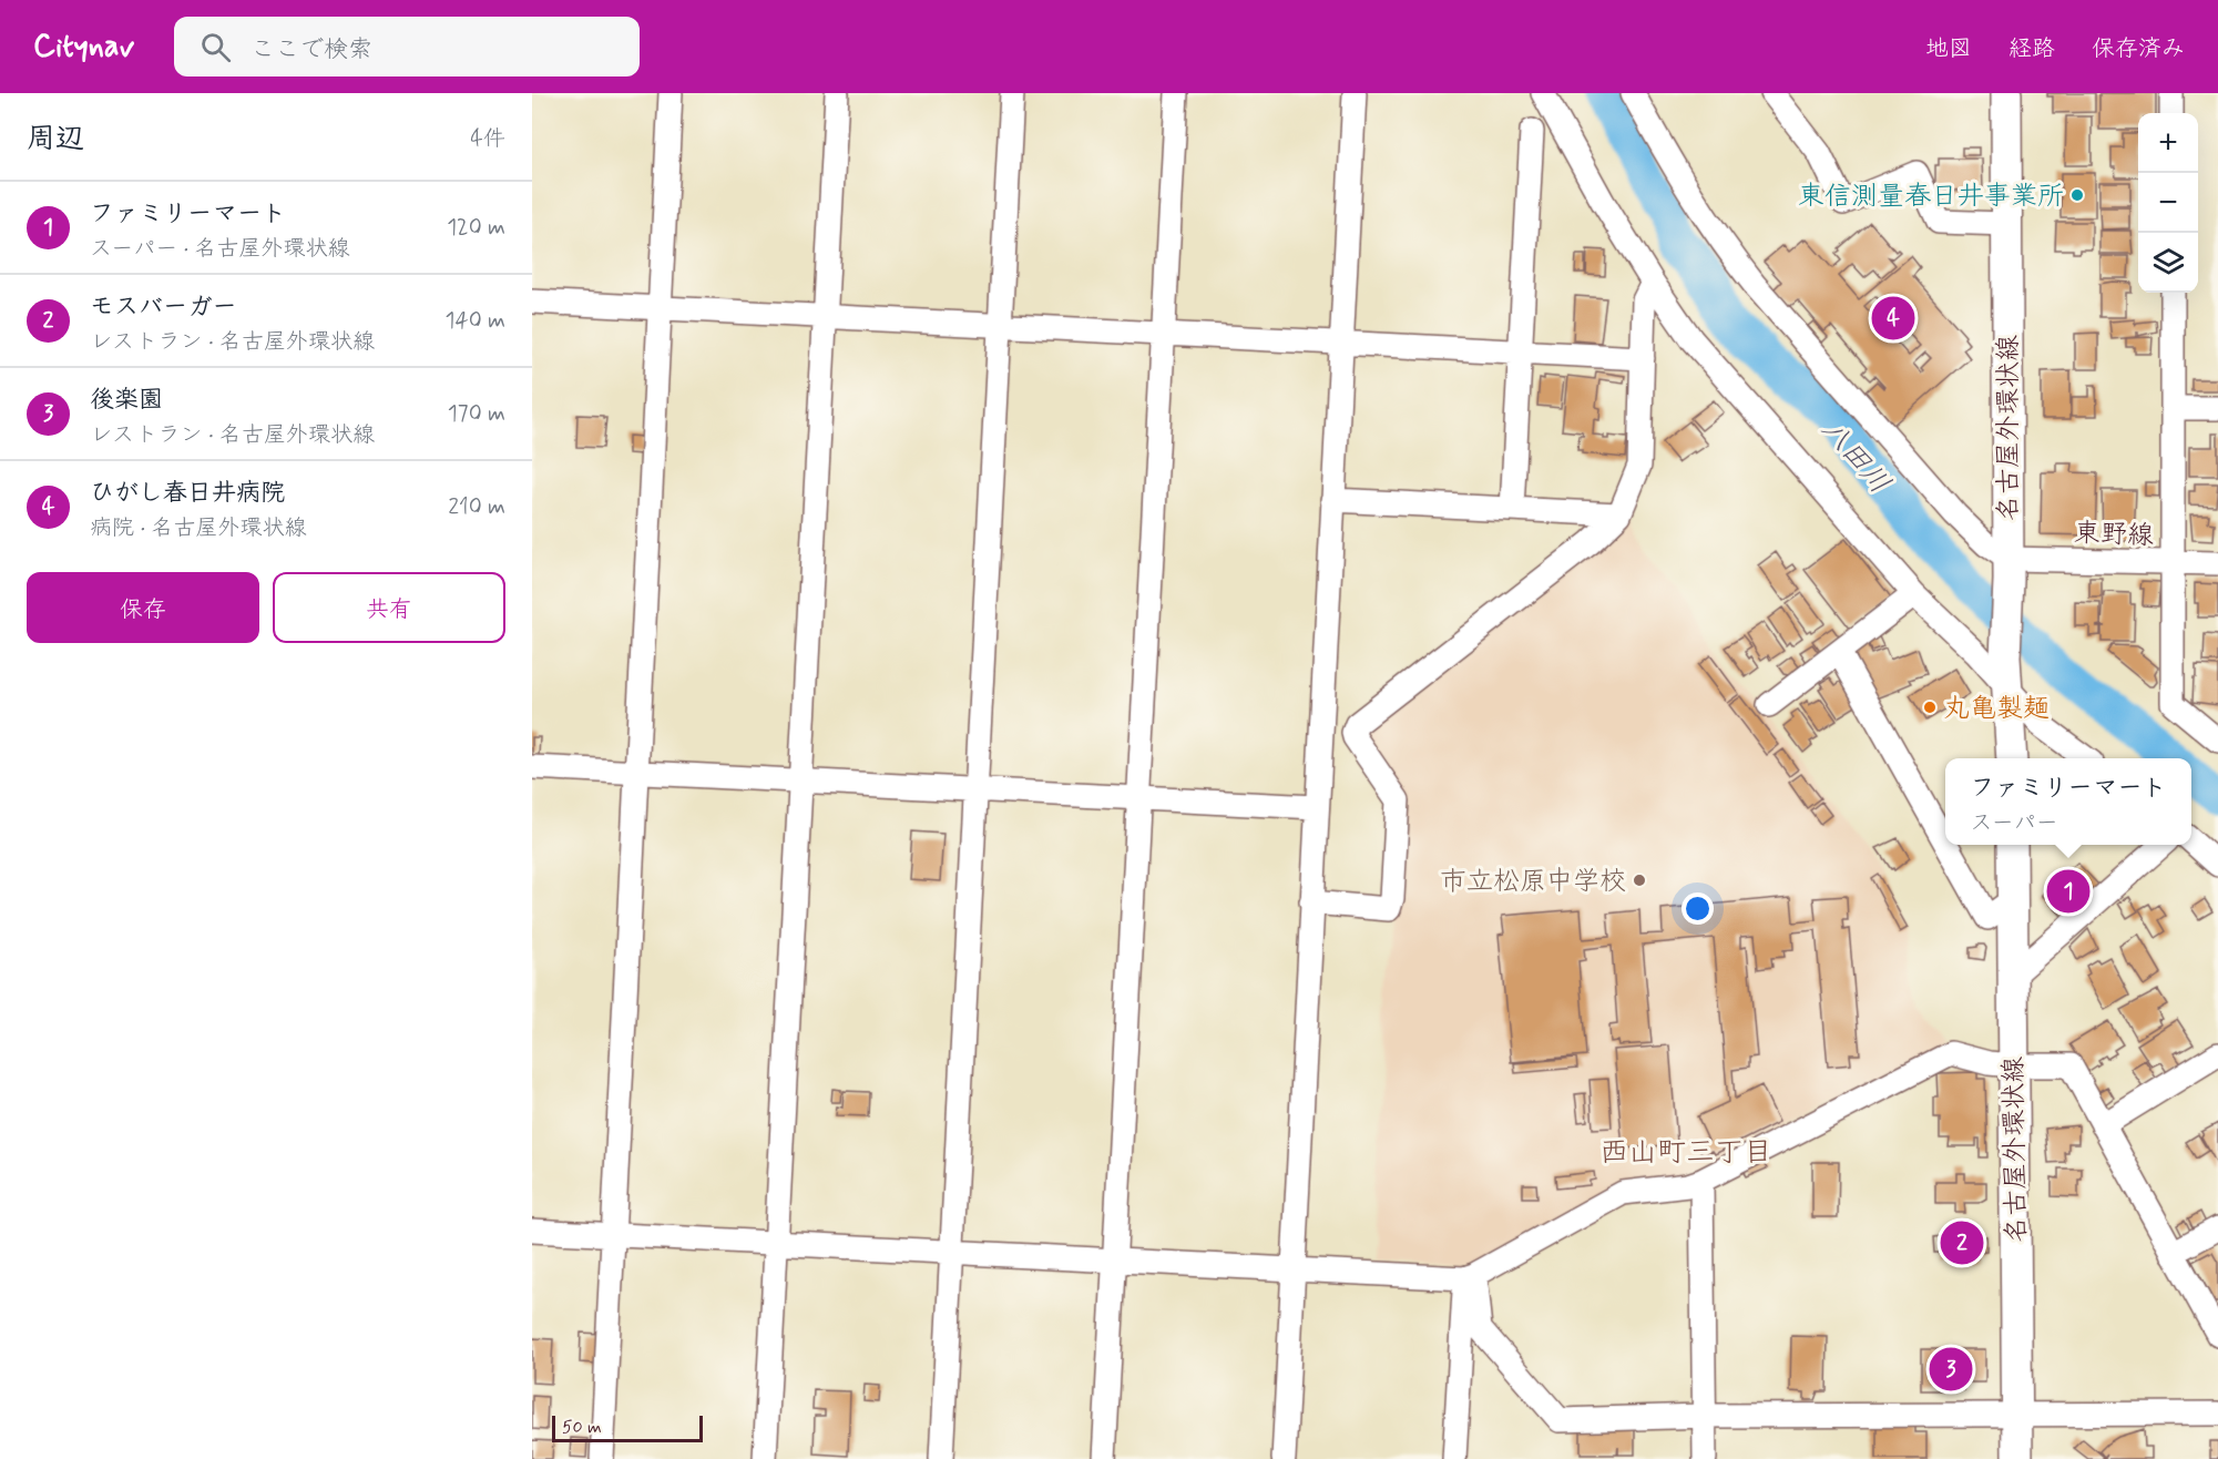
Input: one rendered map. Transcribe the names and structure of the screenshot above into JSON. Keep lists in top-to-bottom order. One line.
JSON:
{"streets":{"main road":["名古屋外環状線"],"street":["東野線"]},"crossings":[["名古屋外環状線","東野線"]],"districts":["西山町三丁目"],"water":["八田川"],"places":["東信測量春日井事業所","丸亀製麺","市立松原中学校"],"scale_bar":"50 m","page":{"header":"Citynav","search":"ここで検索","nav":["地図","経路","保存済み"],"heading":["周辺","4件"],"map_buttons":["+","−"],"list":[{"mark":"1","name":"ファミリーマート","note":"スーパー · 名古屋外環状線","value":"120 m"},{"mark":"2","name":"モスバーガー","note":"レストラン · 名古屋外環状線","value":"140 m"},{"mark":"3","name":"後楽園","note":"レストラン · 名古屋外環状線","value":"170 m"},{"mark":"4","name":"ひがし春日井病院","note":"病院 · 名古屋外環状線","value":"210 m"}],"pins":["4","1","2","3"],"buttons":["保存","共有"],"popup":["ファミリーマート","スーパー"],"scale":"50 m"}}
